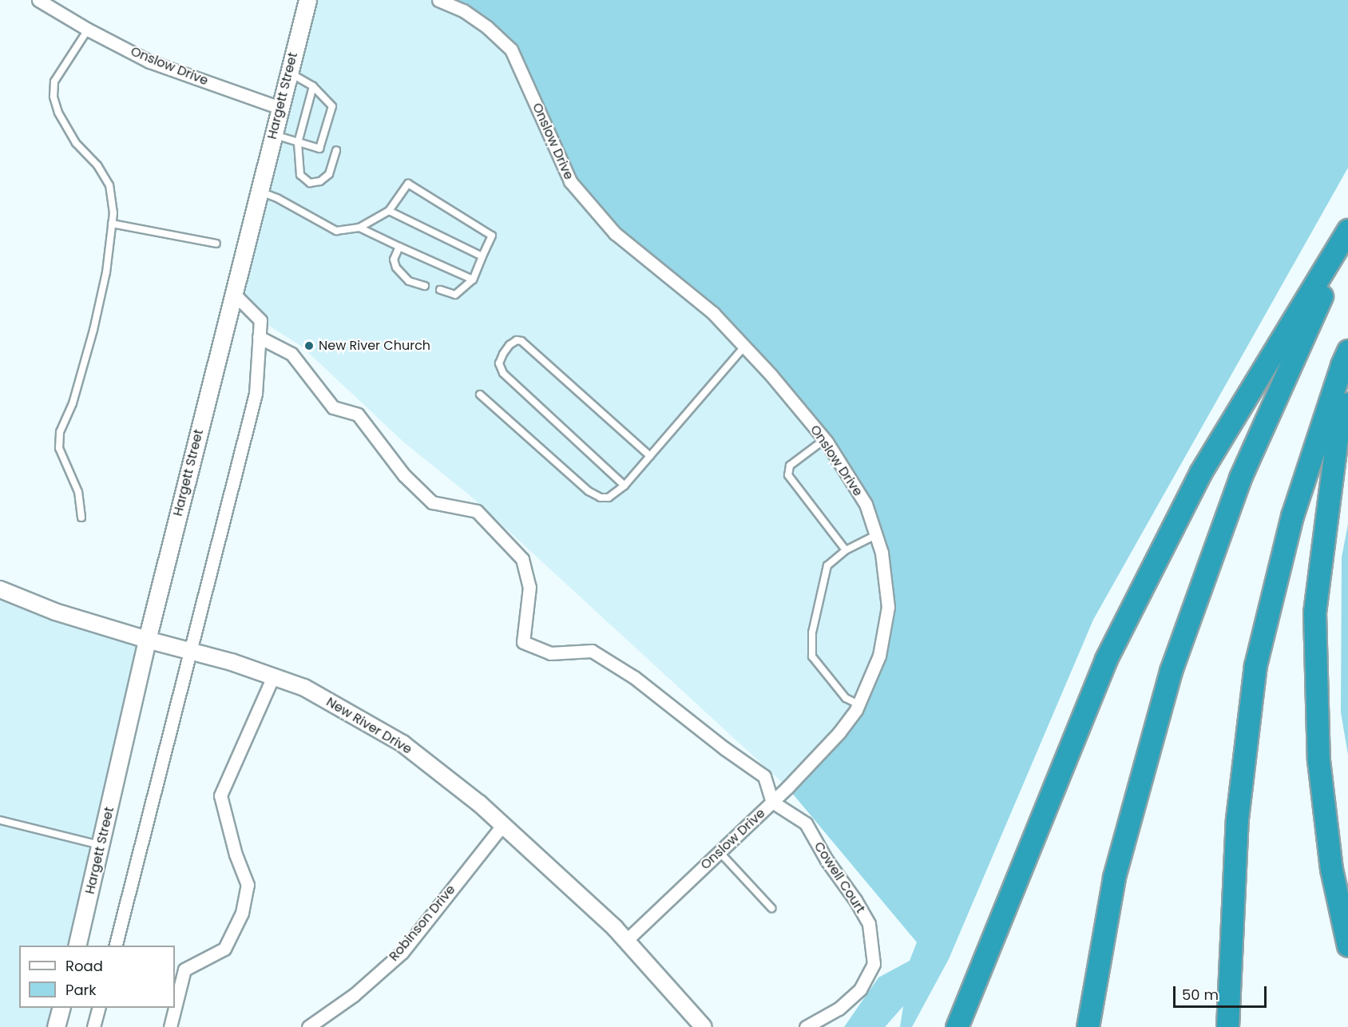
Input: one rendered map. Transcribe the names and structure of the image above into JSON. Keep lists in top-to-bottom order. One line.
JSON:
{"streets":{"main road":["Hargett Street"],"street":["Onslow Drive","New River Drive","Cowell Court","Robinson Drive"]},"crossings":[["Onslow Drive","Hargett Street"],["Onslow Drive","New River Drive"],["Onslow Drive","Cowell Court"],["Hargett Street","New River Drive"],["New River Drive","Robinson Drive"]],"places":["New River Church"],"legend":["Road","Park"],"scale_bar":"50 m"}
